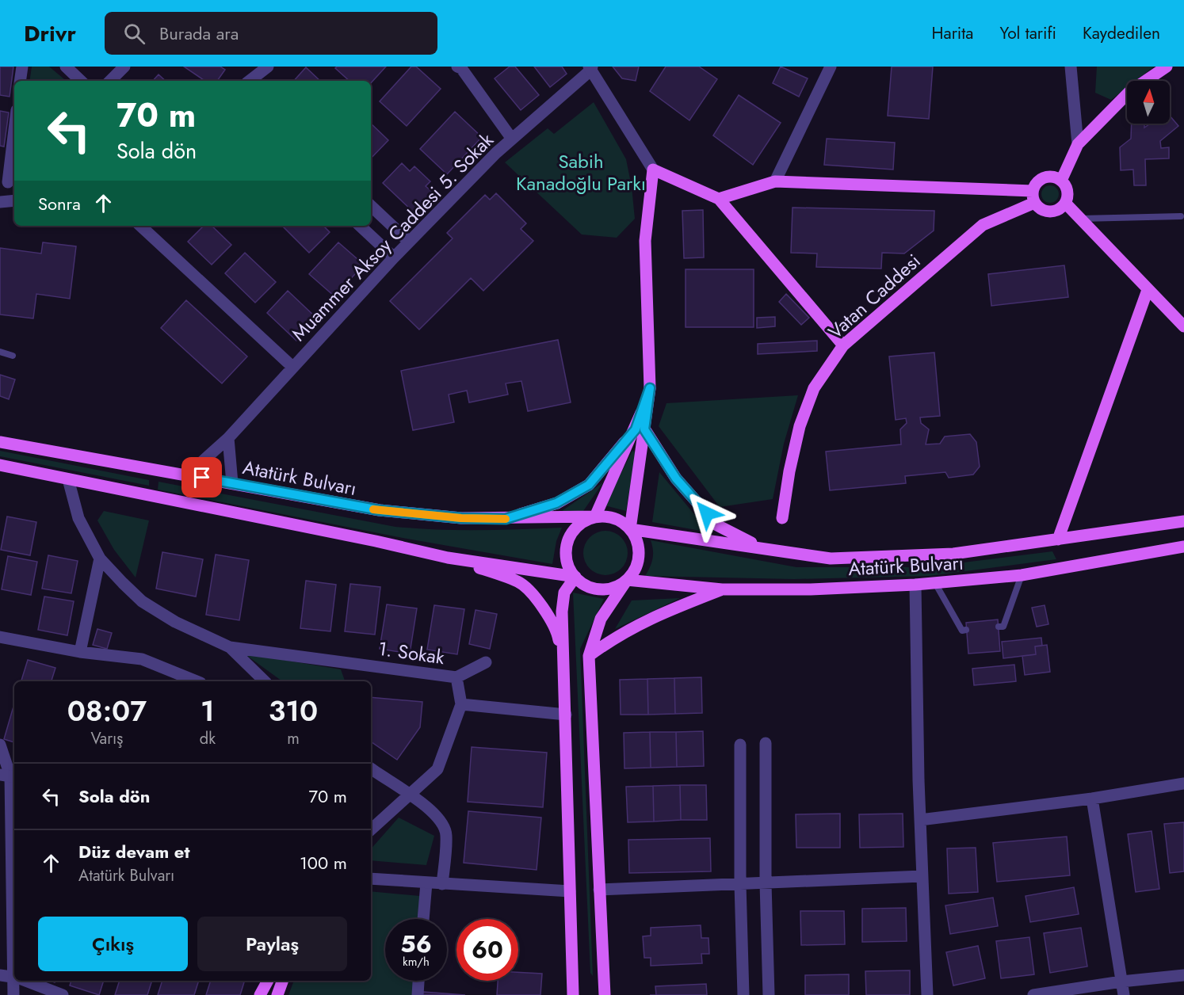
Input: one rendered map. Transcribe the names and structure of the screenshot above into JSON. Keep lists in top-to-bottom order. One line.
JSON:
{"streets":{"main road":["Vatan Caddesi","Atatürk Bulvarı"],"street":["Muammer Aksoy Caddesi 5. Sokak","1. Sokak"]},"crossings":[["Muammer Aksoy Caddesi 5. Sokak","Atatürk Bulvarı"]],"parks":["Sabih Kanadoğlu Parkı"],"north":"top","page":{"header":"Drivr","search":"Burada ara","nav":["Harita","Yol tarifi","Kaydedilen"],"turn":["70 m","Sola dön"],"then":"Sonra","eta":["08:07","Varış","1","dk","310","m"],"list":[{"name":"Sola dön","value":"70 m"},{"name":"Düz devam et","note":"Atatürk Bulvarı","value":"100 m"}],"buttons":["Çıkış","Paylaş"],"speed":"56 km/h","limit":"60"}}
